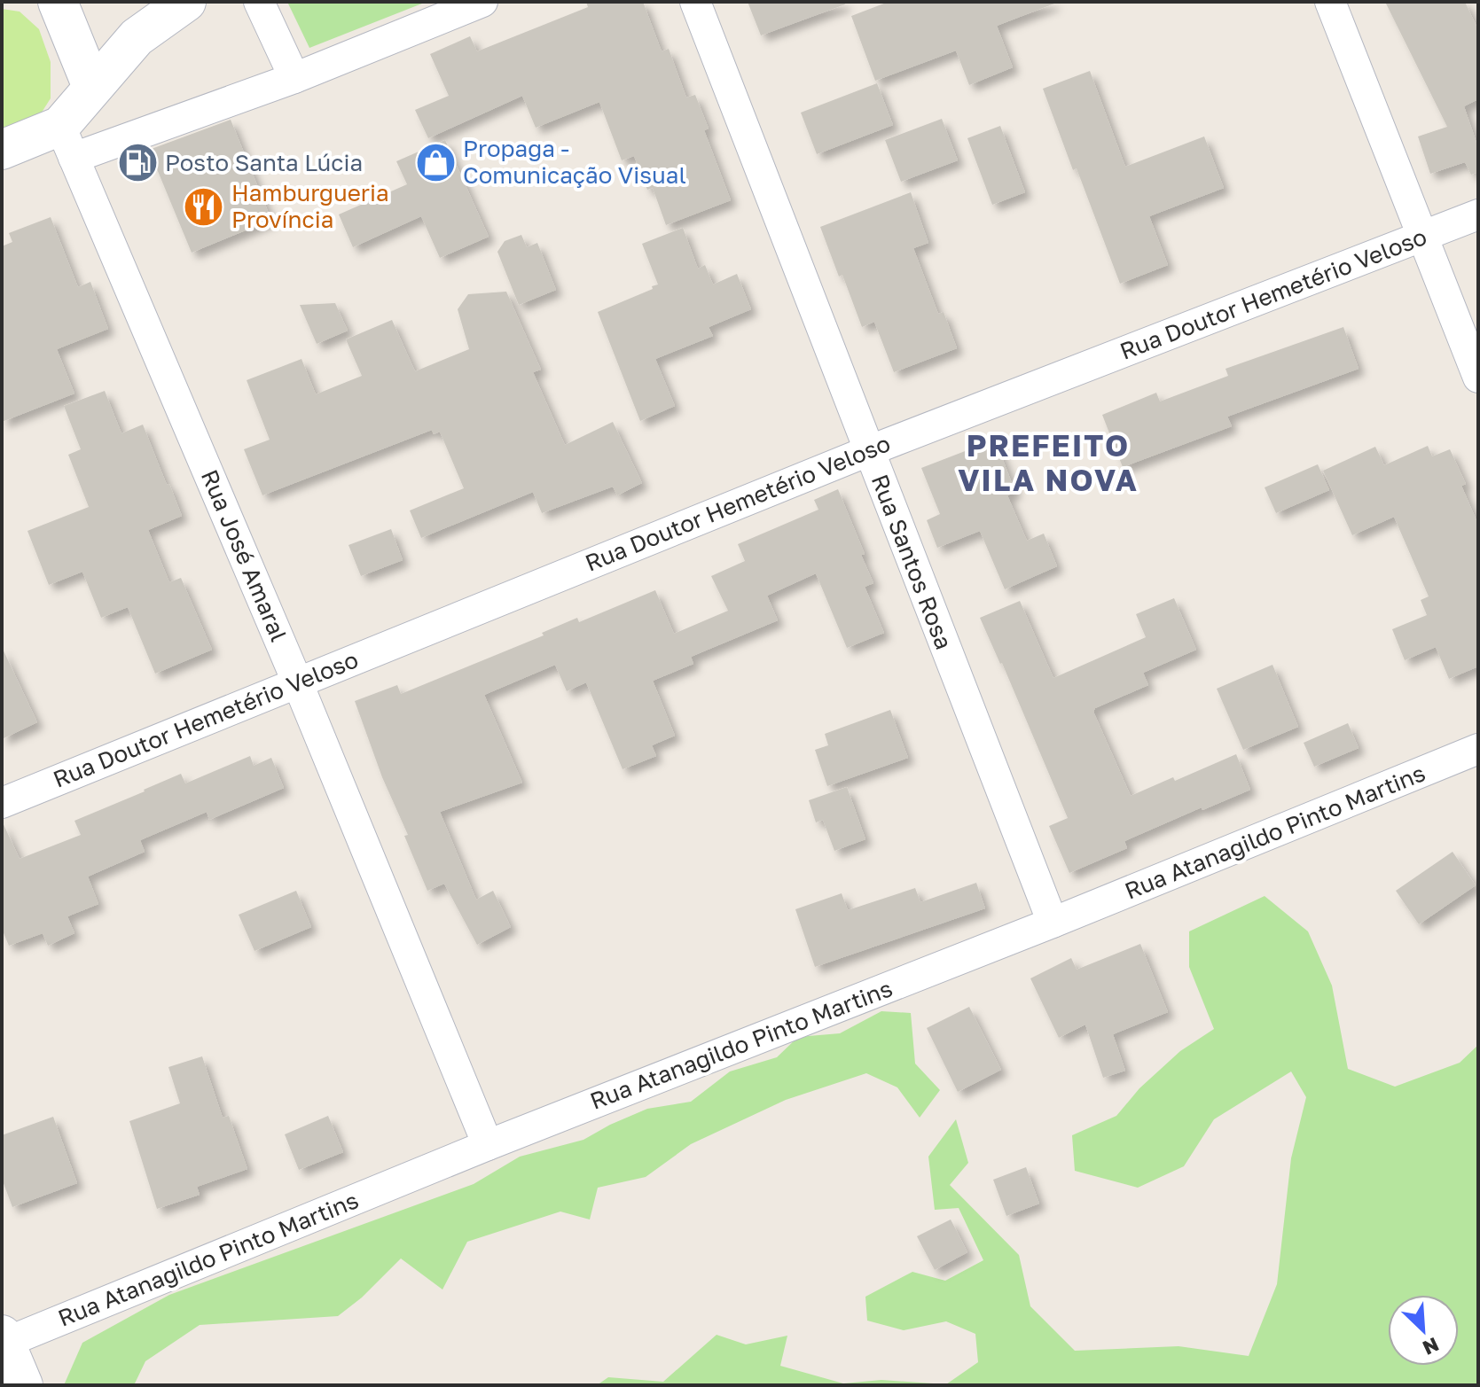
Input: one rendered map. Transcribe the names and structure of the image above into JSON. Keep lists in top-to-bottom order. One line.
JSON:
{"streets":{"street":["Rua Doutor Hemetério Veloso","Rua José Amaral","Rua Santos Rosa","Rua Atanagildo Pinto Martins"]},"crossings":[["Rua Doutor Hemetério Veloso","Rua José Amaral"],["Rua Doutor Hemetério Veloso","Rua Santos Rosa"],["Rua José Amaral","Rua Atanagildo Pinto Martins"],["Rua Santos Rosa","Rua Atanagildo Pinto Martins"]],"districts":["PREFEITO VILA NOVA"],"places":{"shop":["Propaga - Comunicação Visual"],"fuel station":["Posto Santa Lúcia"],"restaurant":["Hamburgueria Província"]},"north":"bottom right"}
